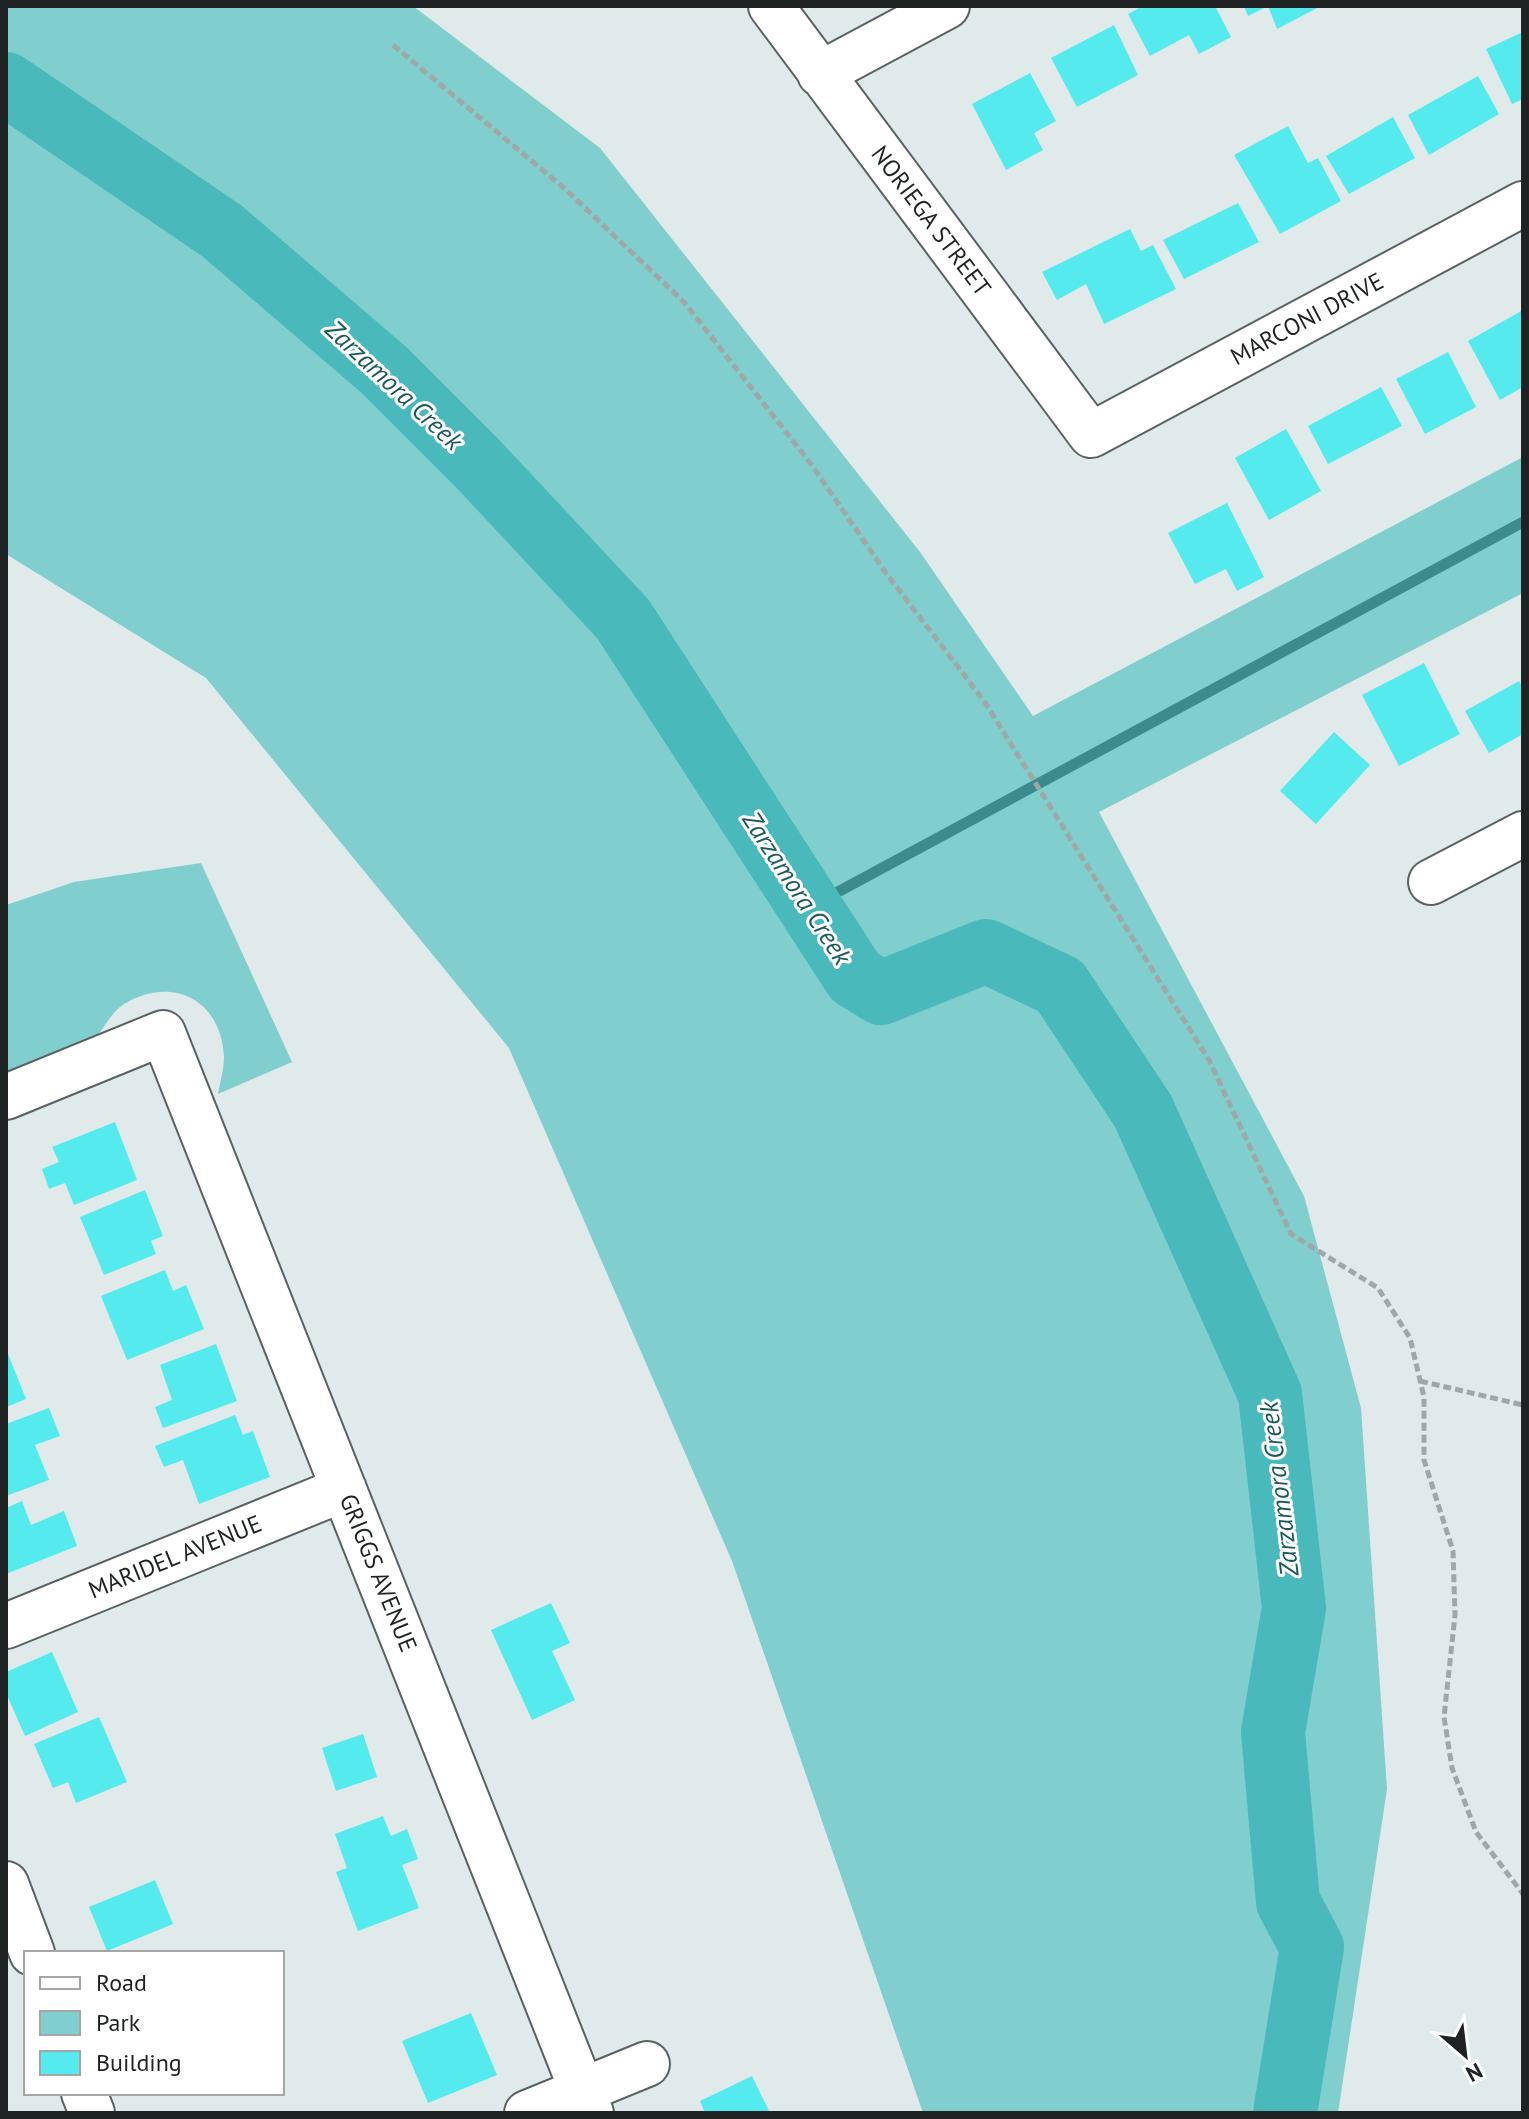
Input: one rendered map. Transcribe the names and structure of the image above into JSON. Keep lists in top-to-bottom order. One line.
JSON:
{"streets":{"street":["NORIEGA STREET","MARCONI DRIVE","MARIDEL AVENUE","GRIGGS AVENUE"]},"crossings":[["NORIEGA STREET","MARCONI DRIVE"],["MARIDEL AVENUE","GRIGGS AVENUE"]],"water":["Zarzamora Creek"],"legend":["Road","Park","Building"],"north":"bottom right"}
